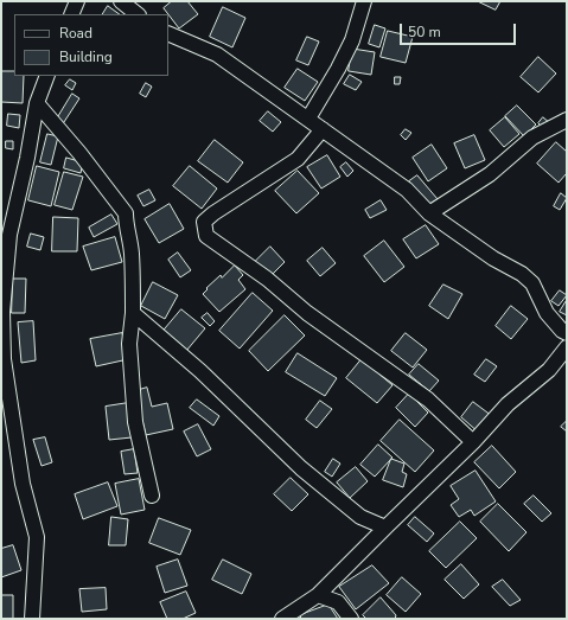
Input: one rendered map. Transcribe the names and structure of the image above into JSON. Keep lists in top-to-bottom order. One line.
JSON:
{"legend":["Road","Building"],"scale_bar":"50 m"}
